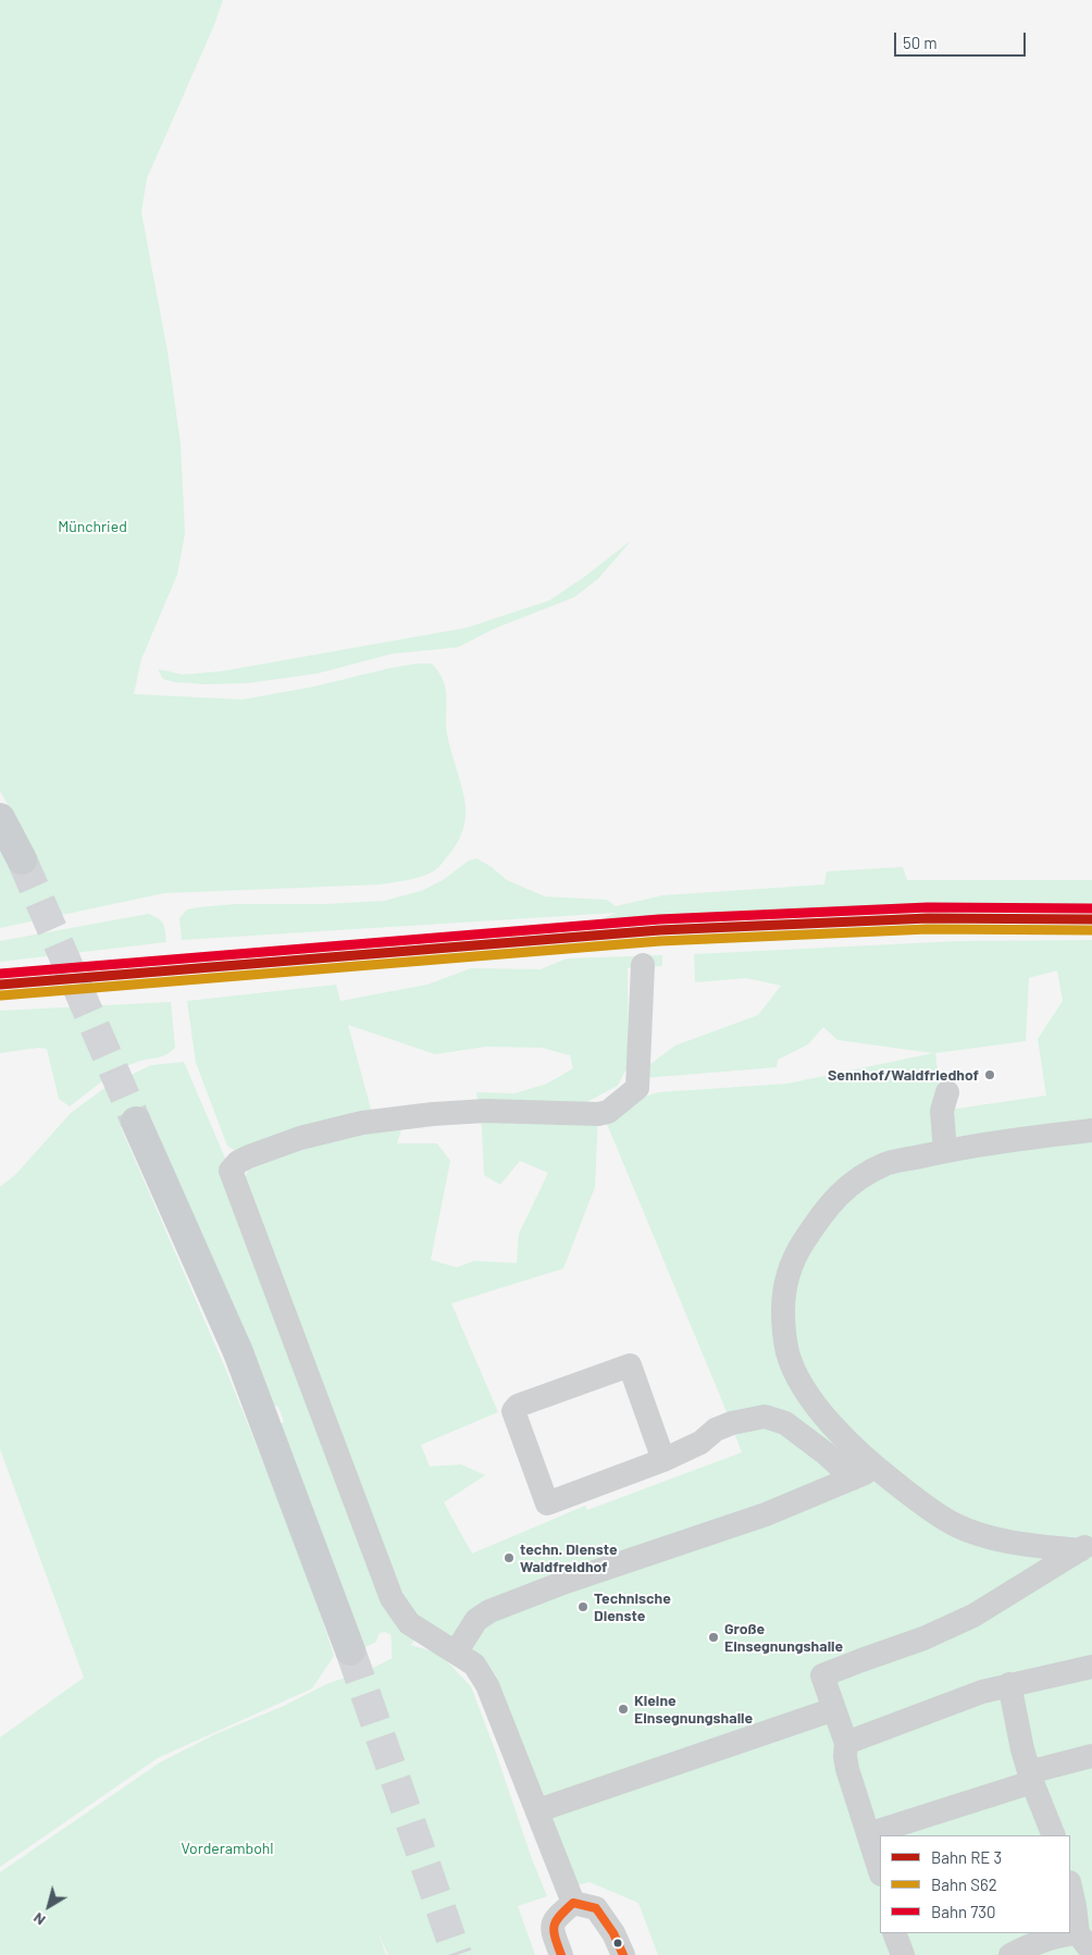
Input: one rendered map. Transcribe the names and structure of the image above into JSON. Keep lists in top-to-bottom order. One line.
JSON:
{"parks":["Münchried","Vorderambohl"],"places":["Sennhof/Waldfriedhof","techn. Dienste Waldfreidhof","Technische Dienste","Große Einsegnungshalle","Kleine Einsegnungshalle"],"lines":["rail line 730","rail line S62"],"legend":["Bahn RE 3","Bahn S62","Bahn 730"],"scale_bar":"50 m","north":"bottom left"}
